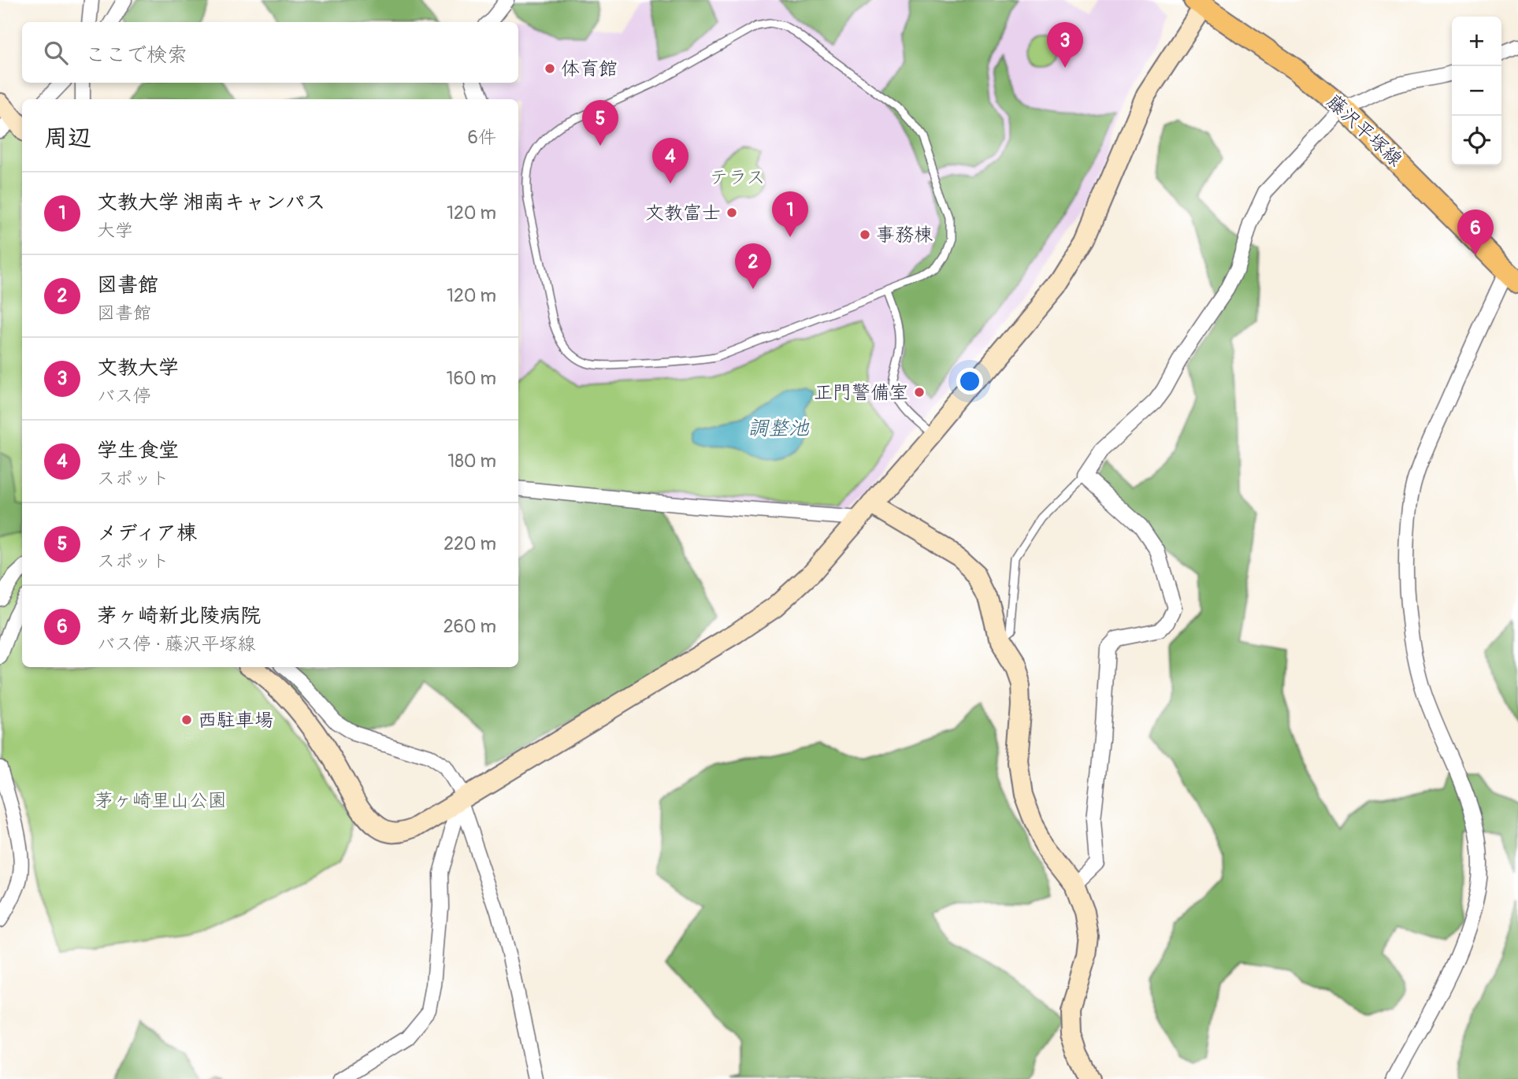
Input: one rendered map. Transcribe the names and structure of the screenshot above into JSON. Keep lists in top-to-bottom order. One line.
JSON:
{"streets":{"main road":["藤沢平塚線"]},"water":["調整池"],"parks":["テラス","茅ヶ崎里山公園"],"places":["体育館","文教富士","事務棟","正門警備室","西駐車場"],"page":{"map_buttons":["+","−"],"pins":["3","5","4","1","6","2"],"search":"ここで検索","heading":["周辺","6件"],"list":[{"mark":"1","name":"文教大学 湘南キャンパス","note":"大学","value":"120 m"},{"mark":"2","name":"図書館","note":"図書館","value":"120 m"},{"mark":"3","name":"文教大学","note":"バス停","value":"160 m"},{"mark":"4","name":"学生食堂","note":"スポット","value":"180 m"},{"mark":"5","name":"メディア棟","note":"スポット","value":"220 m"},{"mark":"6","name":"茅ヶ崎新北陵病院","note":"バス停 · 藤沢平塚線","value":"260 m"}]}}
